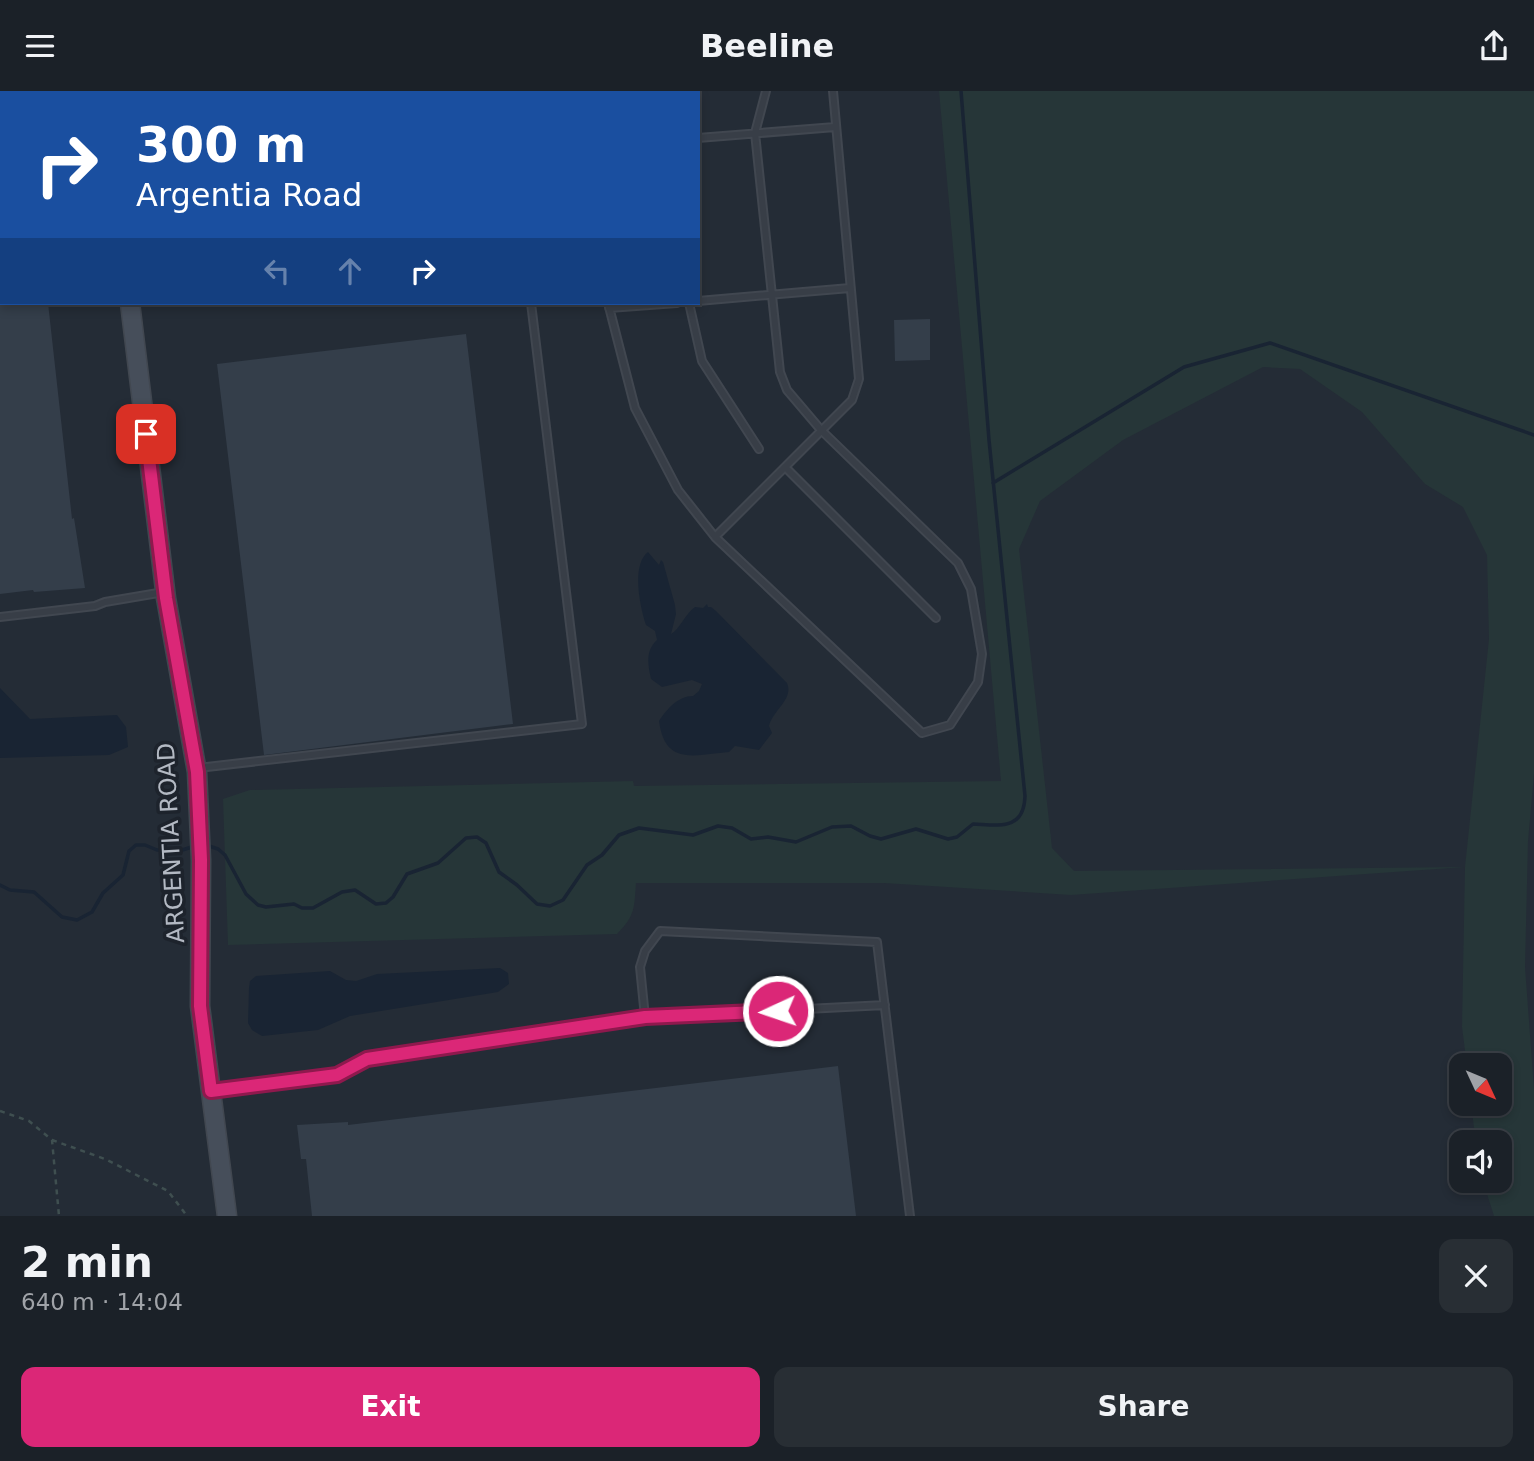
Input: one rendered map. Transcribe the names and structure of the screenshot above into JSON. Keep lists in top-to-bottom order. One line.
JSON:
{"streets":{"street":["ARGENTIA ROAD"]},"north":"bottom right","page":{"header":"Beeline","turn":["300 m","Argentia Road"],"heading":["2 min","640 m · 14:04"],"buttons":["Exit","Share"]}}
